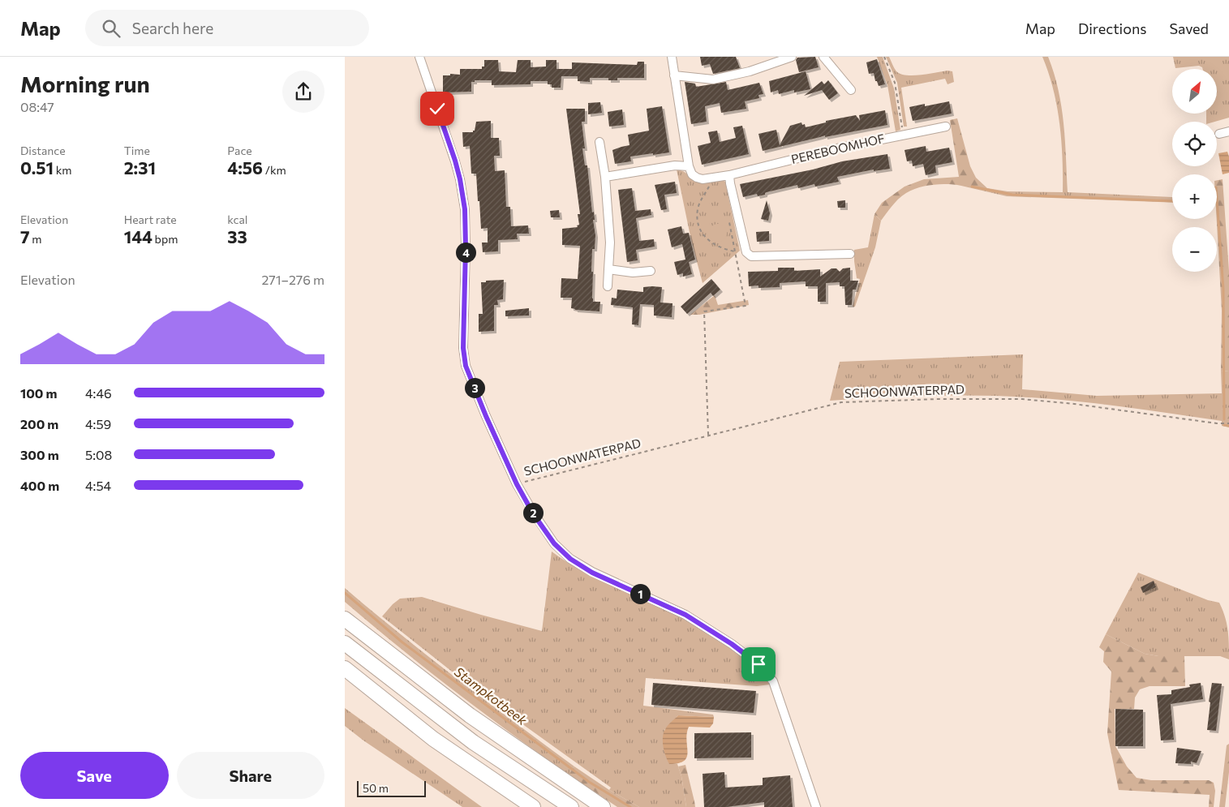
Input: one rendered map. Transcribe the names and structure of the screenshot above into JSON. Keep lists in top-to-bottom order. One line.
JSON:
{"streets":{"street":["PEREBOOMHOF"],"path":["SCHOONWATERPAD"]},"water":["Stampkotbeek"],"scale_bar":"50 m","north":"top right","page":{"header":"Map","search":"Search here","nav":["Map","Directions","Saved"],"heading":["Morning run","08:47"],"map_buttons":["+","−"],"stats":[["Distance","0.51 km"],["Time","2:31"],["Pace","4:56 /km"],["Elevation","7 m"],["Heart rate","144 bpm"],["kcal","33"]],"pins":["4","3","2","1"],"chart":["Elevation","271–276 m"],"list":[{"name":"100 m","note":"4:46"},{"name":"200 m","note":"4:59"},{"name":"300 m","note":"5:08"},{"name":"400 m","note":"4:54"}],"buttons":["Save","Share"],"scale":"50 m"}}
